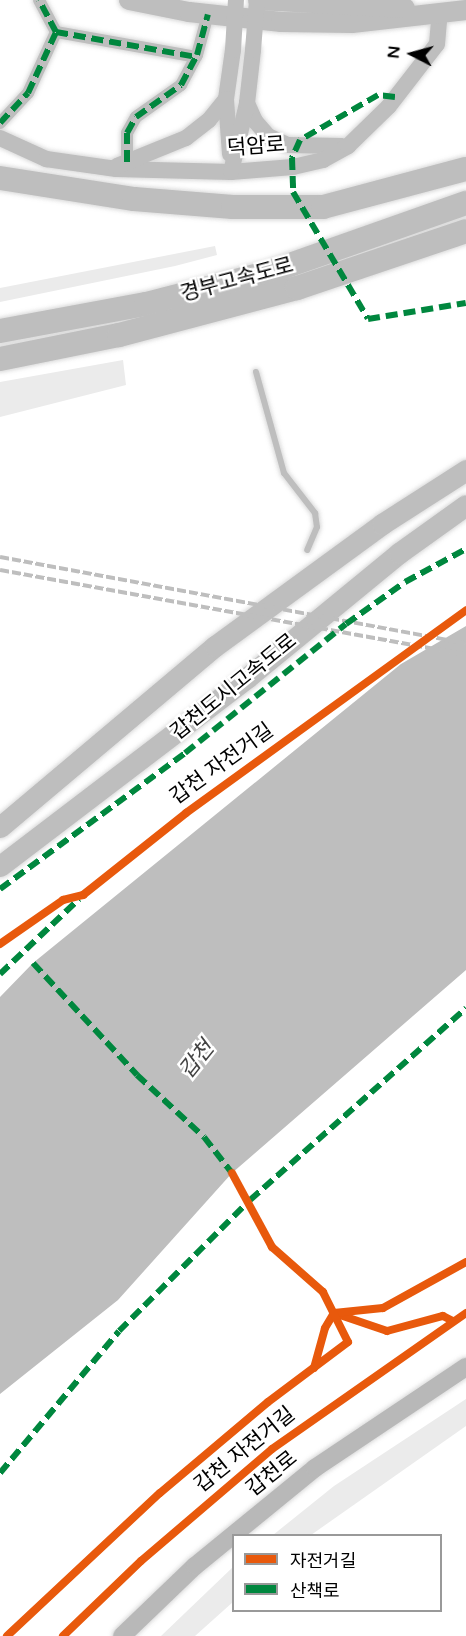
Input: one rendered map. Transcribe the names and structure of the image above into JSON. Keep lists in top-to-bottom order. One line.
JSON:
{"streets":{"highway":["경부고속도로","갑천도시고속도로"],"main road":["갑천로"],"street":["덕암로"],"cycle path":["갑천 자전거길"]},"water":["갑천"],"legend":["자전거길","산책로"],"north":"left"}
